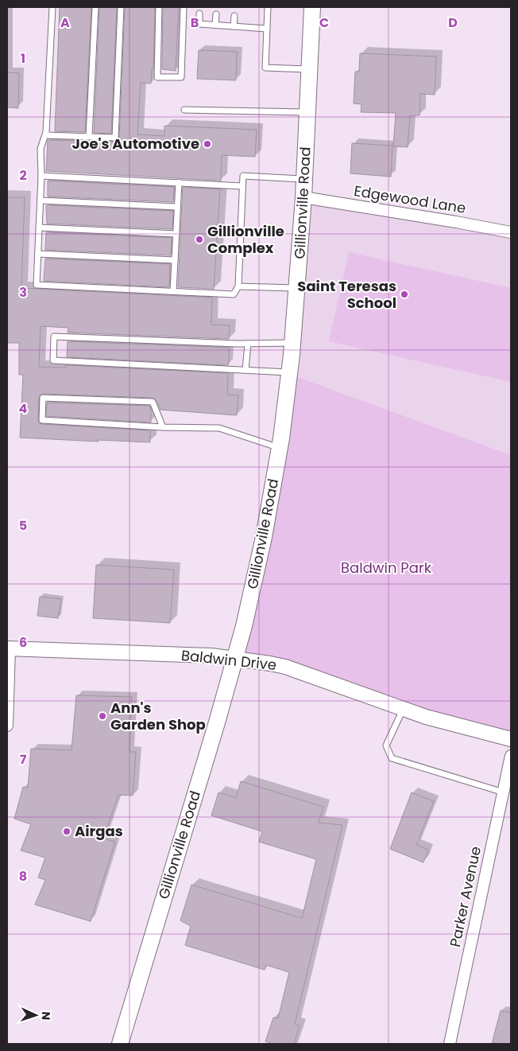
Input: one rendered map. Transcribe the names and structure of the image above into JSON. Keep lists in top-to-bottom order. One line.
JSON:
{"streets":{"main road":["Gillionville Road"],"street":["Edgewood Lane","Baldwin Drive","Parker Avenue"]},"crossings":[["Edgewood Lane","Gillionville Road"],["Gillionville Road","Baldwin Drive"]],"parks":["Baldwin Park"],"places":["Joe's Automotive","Gillionville Complex","Saint Teresas School","Ann's Garden Shop","Airgas"],"north":"right","grid":{"columns":["A","B","C","D"],"rows":["1","2","3","4","5","6","7","8"]}}
